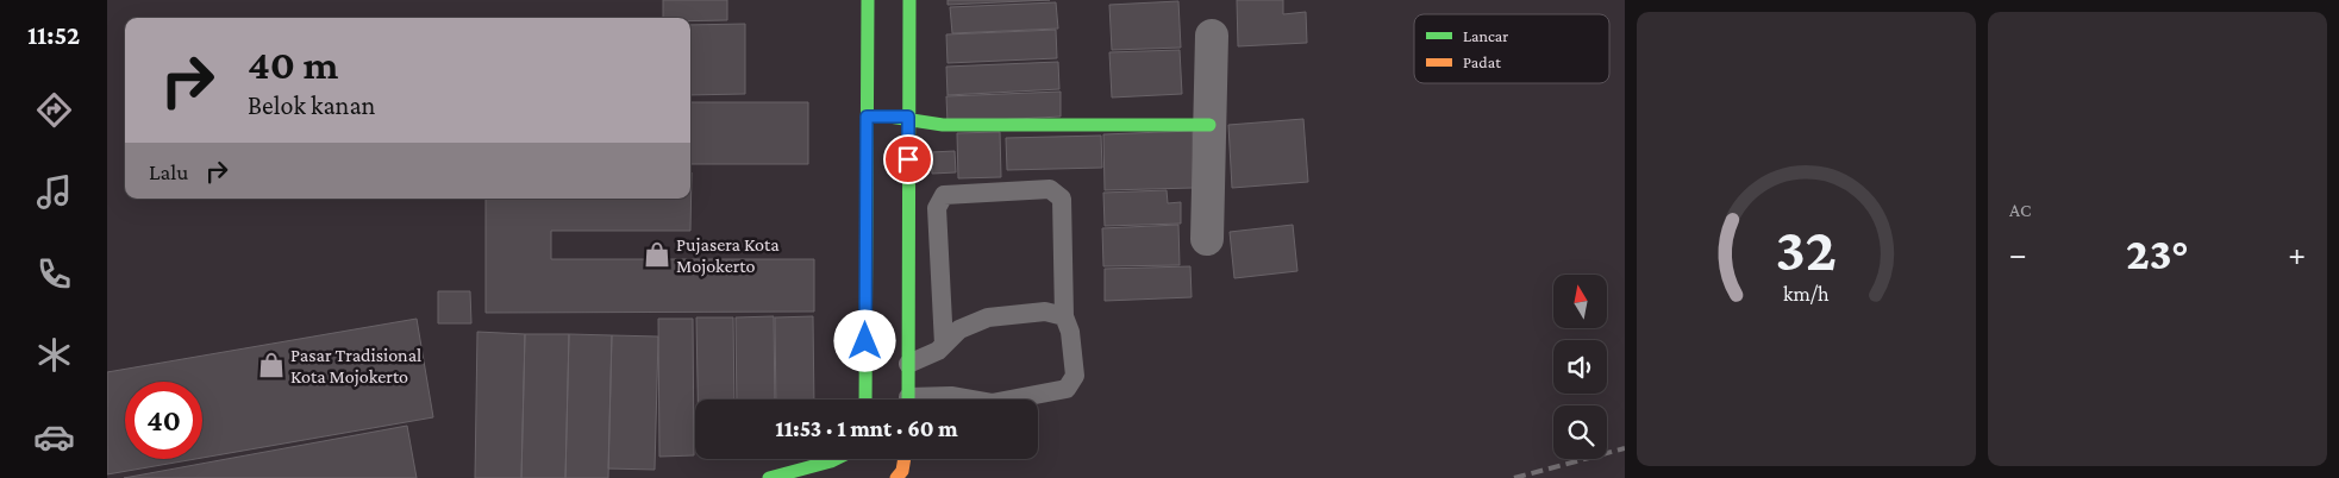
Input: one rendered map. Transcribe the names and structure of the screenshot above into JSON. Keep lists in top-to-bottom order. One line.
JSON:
{"places":{"shop":["Pujasera Kota Mojokerto","Pasar Tradisional Kota Mojokerto"]},"legend":["Lancar","Padat"],"north":"top","page":{"tabs":"11:52","tile":"AC","turn":["40 m","Belok kanan"],"then":"Lalu","heat":["−","23°","+"],"limit":"40","trip":"11:53 · 1 mnt · 60 m","gauge":["32","km/h"]}}
